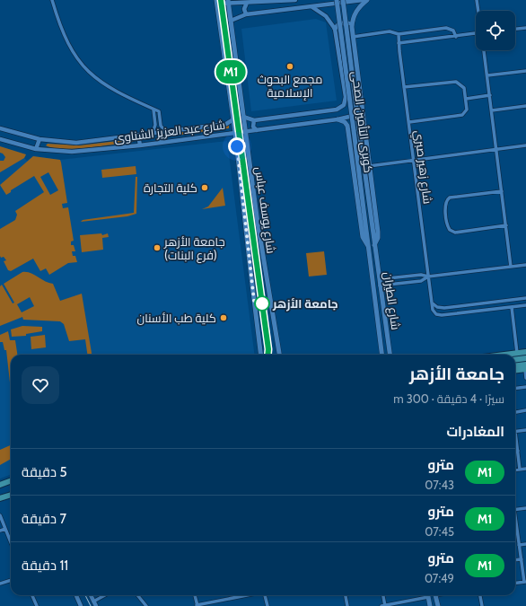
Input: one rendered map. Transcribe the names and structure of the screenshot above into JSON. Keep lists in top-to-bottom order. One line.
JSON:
{"streets":{"main road":["كوبرى التأمين الصحى","شارع يوسف عباس","شارع الطيران"],"street":["شارع عبد العزيز الشناوى","شارع زهير صبري"]},"crossings":[["كوبرى التأمين الصحى","شارع الطيران"],["شارع عبد العزيز الشناوى","شارع يوسف عباس"]],"places":["مجمع البحوث الإسلامية","كلية التجارة","جامعة الأزهر (فرع البنات)","جامعة الأزهر","كلية طب الأسنان"],"lines":["metro line M1"],"page":{"on_map":"M1","heading":[["جامعة الأزهر","سيرًا · 4 دقيقة · 300 m"],"المغادرات"],"list":[{"mark":"M1","name":"مترو","note":"07:43","value":"5 دقيقة"},{"mark":"M1","name":"مترو","note":"07:45","value":"7 دقيقة"},{"mark":"M1","name":"مترو","note":"07:49","value":"11 دقيقة"}]}}
